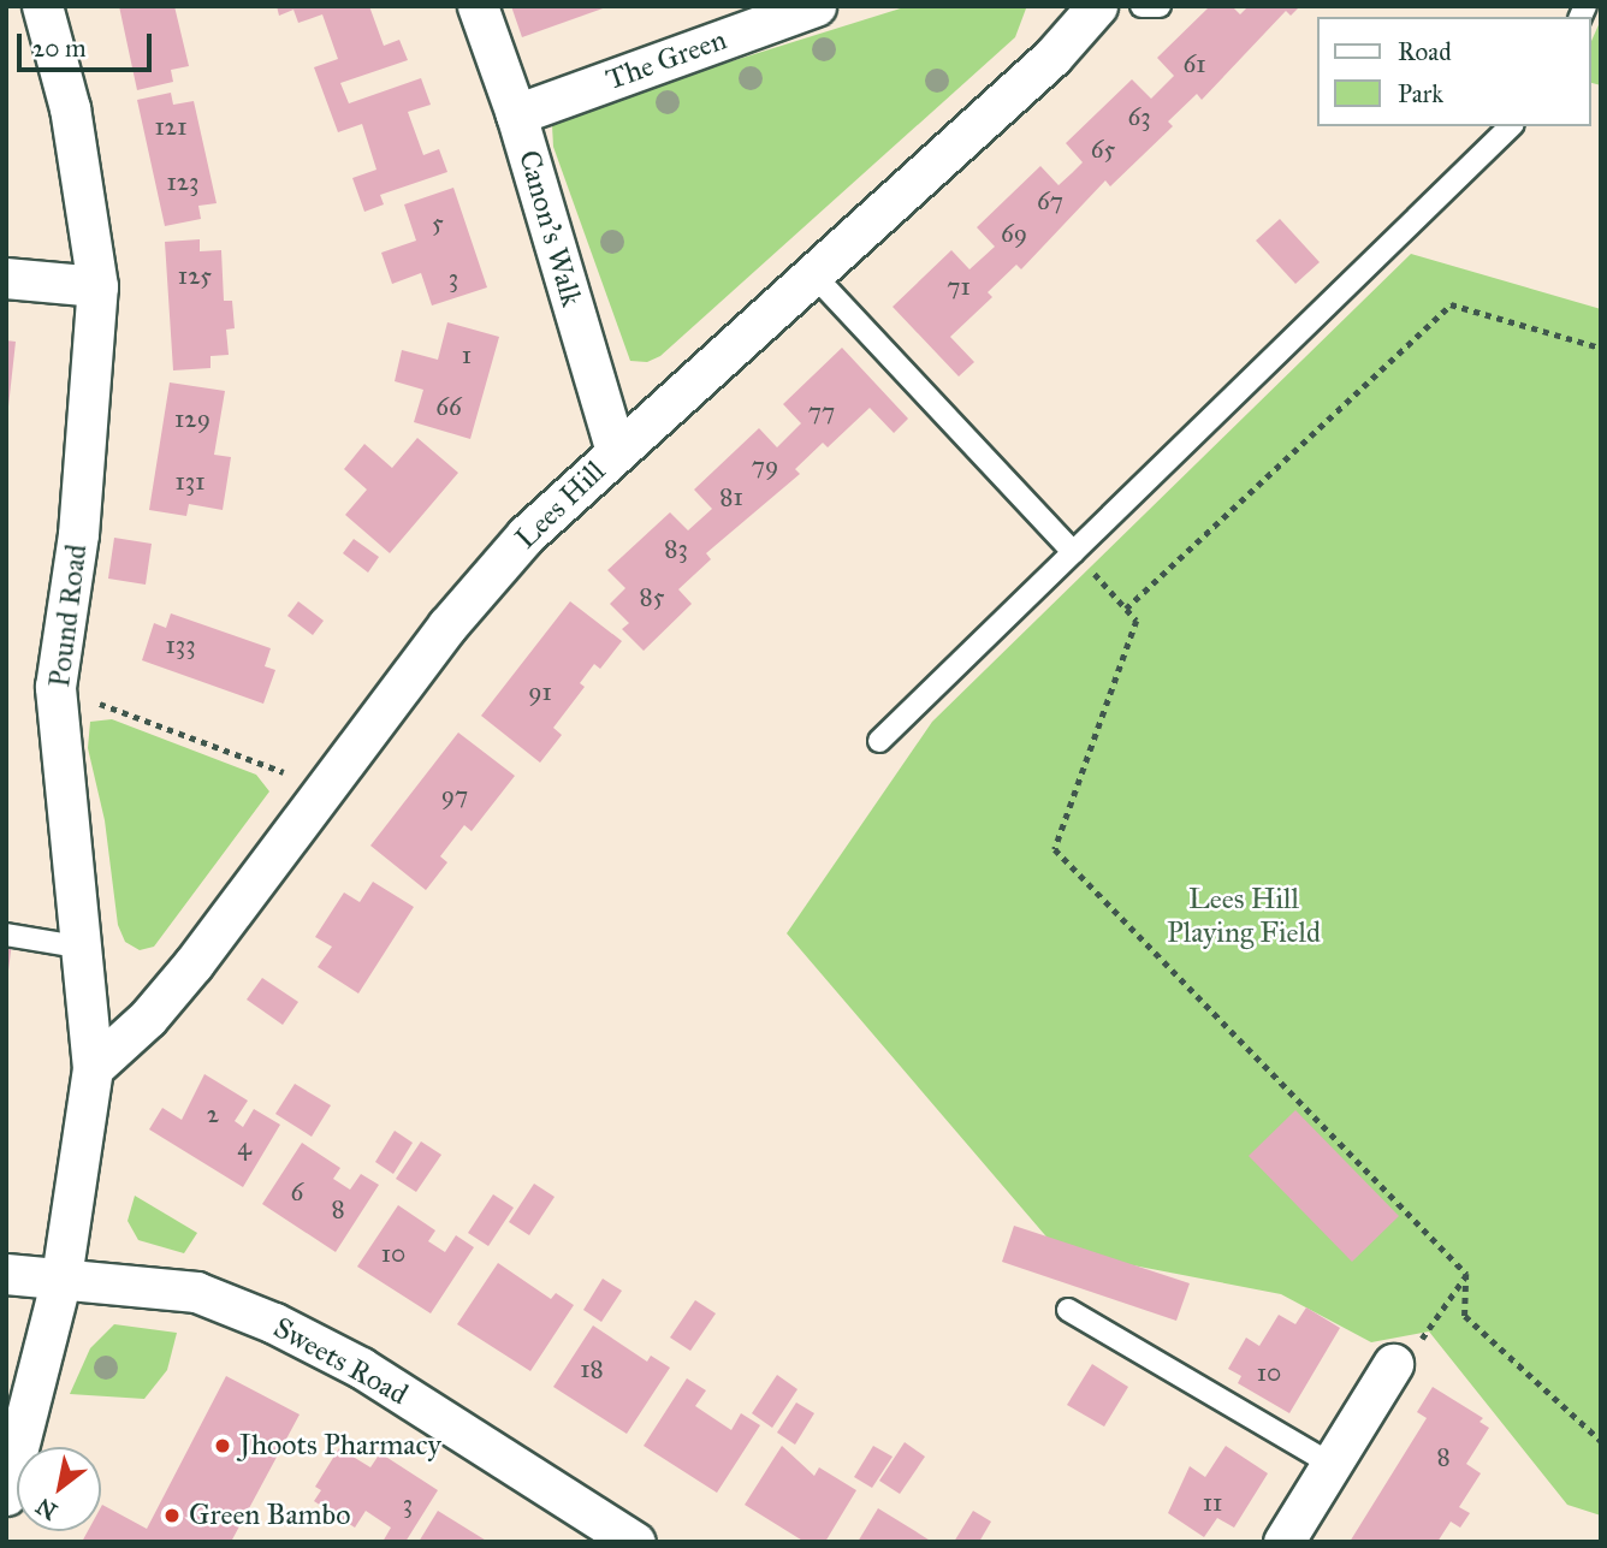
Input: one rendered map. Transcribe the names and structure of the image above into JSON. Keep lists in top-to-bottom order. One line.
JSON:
{"streets":{"street":["The Green","Canon's Walk","Lees Hill","Pound Road","Sweets Road"]},"crossings":[["The Green","Canon's Walk"],["Canon's Walk","Lees Hill"],["Lees Hill","Pound Road"],["Pound Road","Sweets Road"]],"parks":["Lees Hill Playing Field"],"places":["Jhoots Pharmacy","Green Bambo"],"house_numbers":["61","63","121","65","123","67","5","69","125","3","71","1","66","77","129","79","131","81","83","85","133","91","97","2","4","6","8","10","18","10","8","11","3"],"legend":["Road","Park"],"scale_bar":"20 m","north":"bottom left"}
